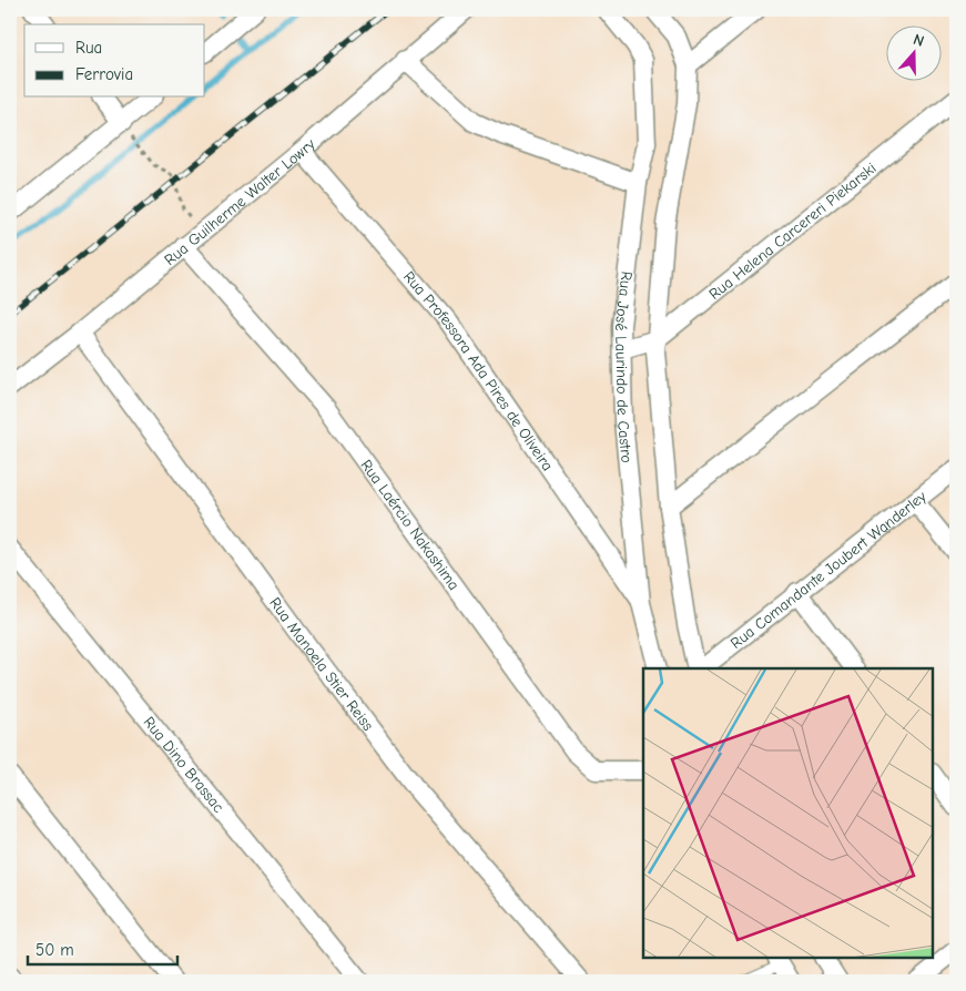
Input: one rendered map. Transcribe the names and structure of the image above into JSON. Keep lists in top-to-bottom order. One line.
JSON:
{"streets":{"street":["Rua Guilherme Walter Lowry","Rua Helena Carcereri Piekarski","Rua José Laurindo de Castro","Rua Professora Ada Pires de Oliveira","Rua Laércio Nakashima","Rua Comandante Joubert Wanderley","Rua Manoela Stier Reiss","Rua Dino Brassac"]},"crossings":[["Rua Guilherme Walter Lowry","Rua Professora Ada Pires de Oliveira"],["Rua Guilherme Walter Lowry","Rua Laércio Nakashima"],["Rua Guilherme Walter Lowry","Rua Manoela Stier Reiss"],["Rua Helena Carcereri Piekarski","Rua José Laurindo de Castro"],["Rua José Laurindo de Castro","Rua Professora Ada Pires de Oliveira"]],"legend":["Rua","Ferrovia"],"scale_bar":"50 m","north":"top"}
